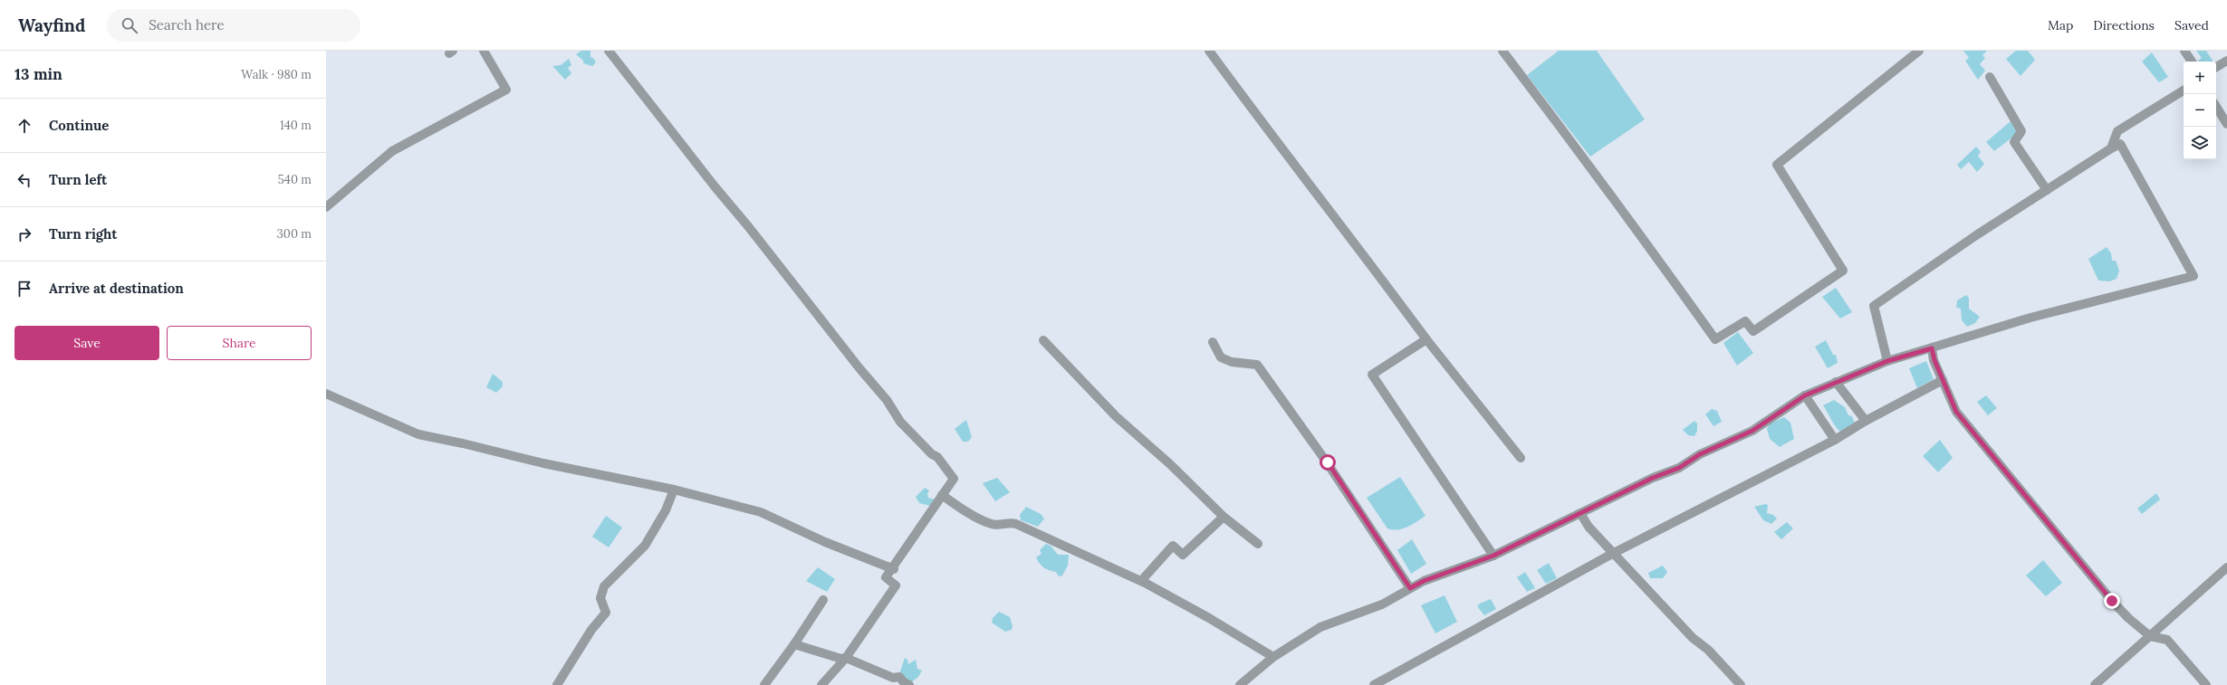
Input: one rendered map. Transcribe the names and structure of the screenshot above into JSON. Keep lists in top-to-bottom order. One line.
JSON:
{"page":{"header":"Wayfind","search":"Search here","nav":["Map","Directions","Saved"],"heading":["13 min","Walk · 980 m"],"map_buttons":["+","−"],"list":[["Continue","140 m"],["Turn left","540 m"],["Turn right","300 m"],"Arrive at destination"],"buttons":["Save","Share"]}}
